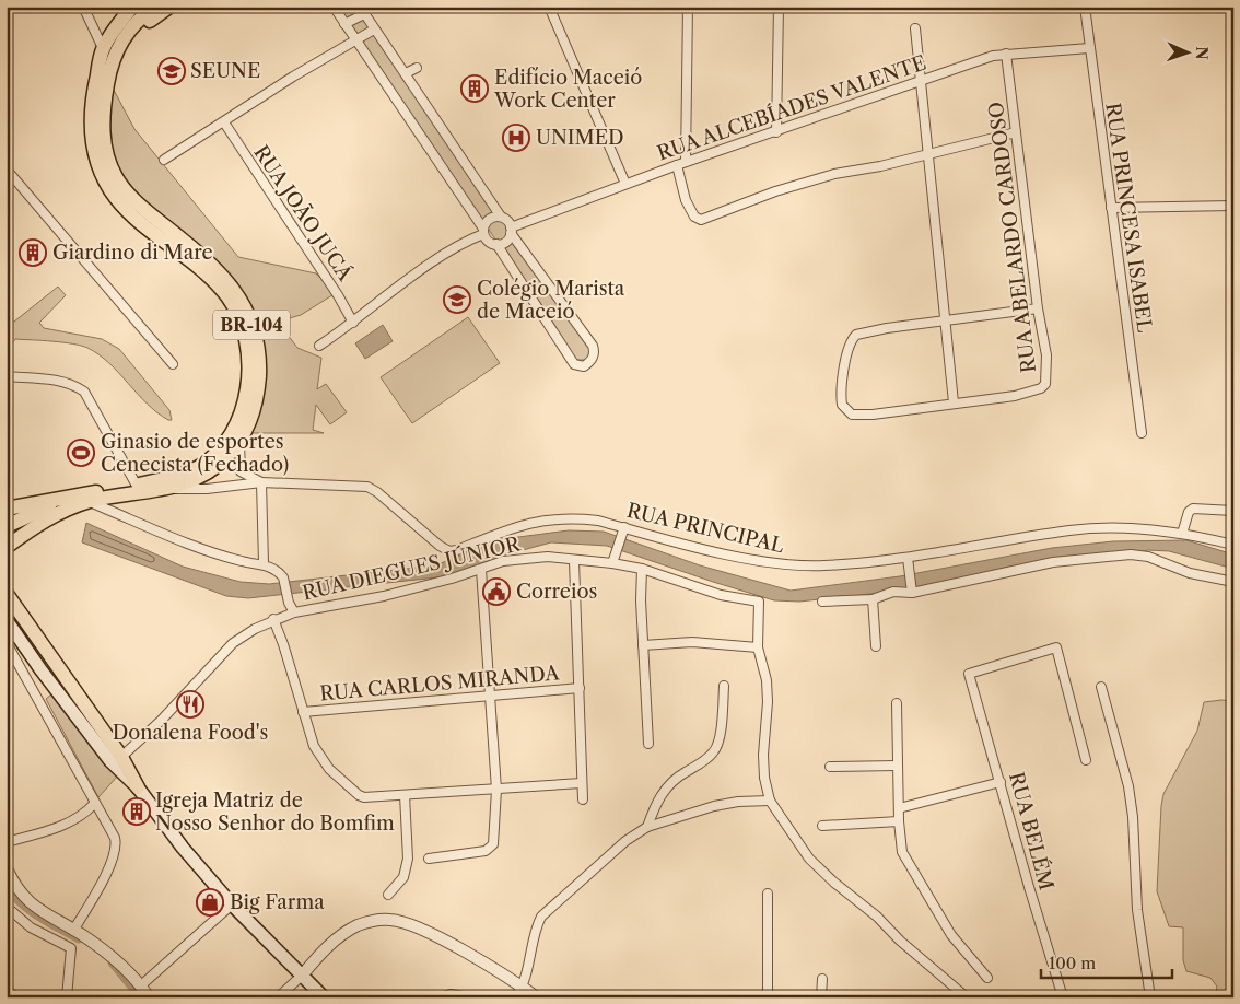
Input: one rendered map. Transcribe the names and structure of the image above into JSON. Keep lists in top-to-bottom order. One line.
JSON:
{"streets":{"highway":["BR-104"],"street":["RUA ALCEBÍADES VALENTE","RUA JOÃO JUCÁ","RUA PRINCESA ISABEL","RUA ABELARDO CARDOSO","RUA PRINCIPAL","RUA DIEGUES JÚNIOR","RUA CARLOS MIRANDA","RUA BELÉM"]},"crossings":[["RUA ALCEBÍADES VALENTE","RUA PRINCESA ISABEL"],["RUA ALCEBÍADES VALENTE","RUA ABELARDO CARDOSO"],["BR-104","RUA PRINCIPAL"],["RUA DIEGUES JÚNIOR","RUA CARLOS MIRANDA"]],"places":{"school or university":["SEUNE","Colégio Marista de Maceió"],"building":["Edifício Maceió Work Center","Giardino di Mare","Igreja Matriz de Nosso Senhor do Bomfim"],"hospital":["UNIMED"],"sports":["Ginasio de esportes Cenecista (Fechado)"],"public building":["Correios"],"restaurant":["Donalena Food's"],"shop":["Big Farma"]},"scale_bar":"100 m","north":"right"}
